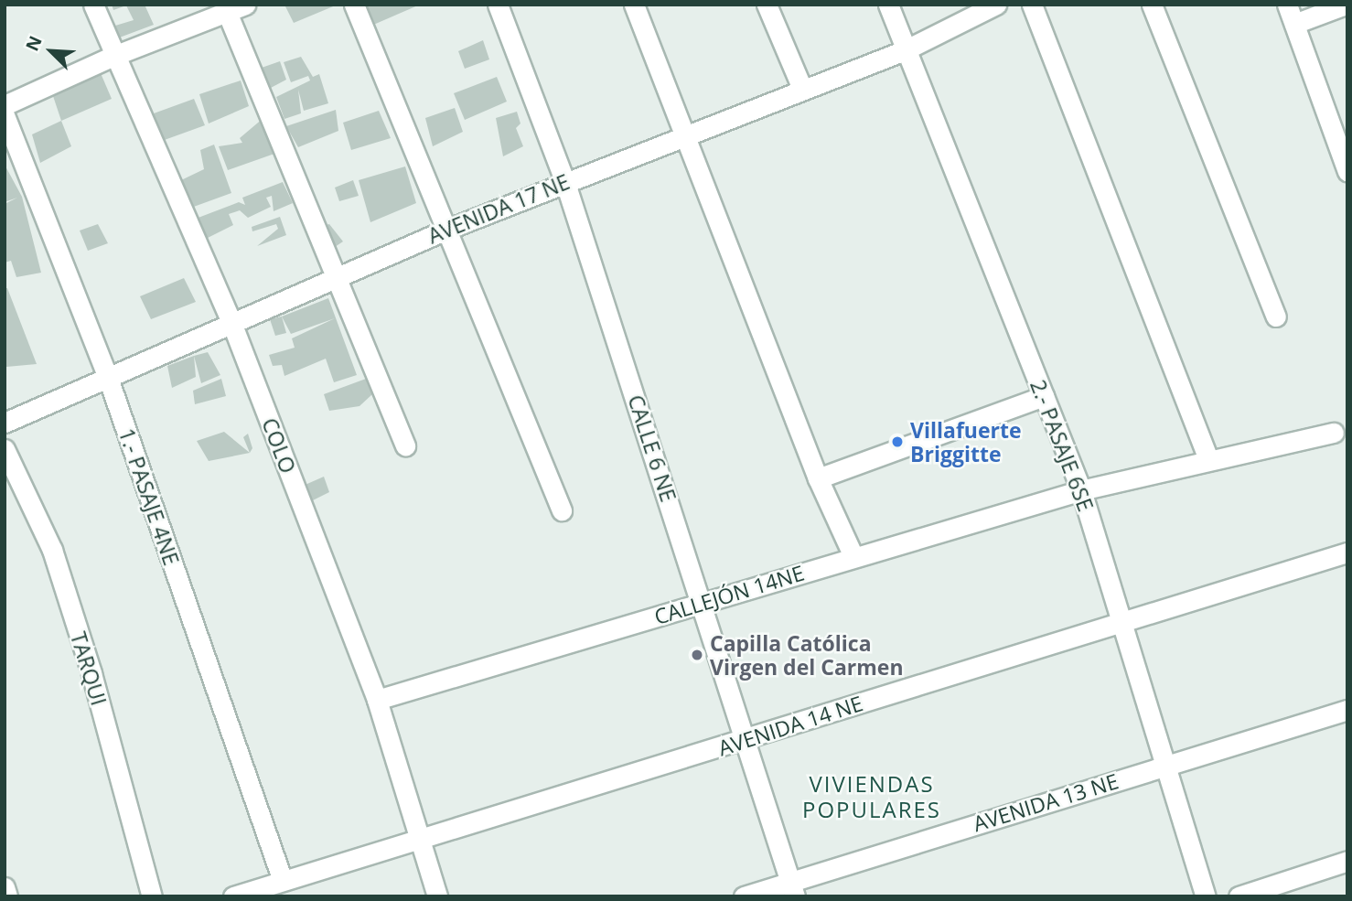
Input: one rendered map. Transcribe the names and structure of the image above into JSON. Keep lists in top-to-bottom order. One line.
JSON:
{"streets":{"street":["AVENIDA 17 NE","COLO","2.- PASAJE 6SE","CALLE 6 NE","1.- PASAJE 4NE","CALLEJÓN 14NE","TARQUI","AVENIDA 14 NE","AVENIDA 13 NE"]},"crossings":[["AVENIDA 17 NE","COLO"],["AVENIDA 17 NE","2.- PASAJE 6SE"],["AVENIDA 17 NE","CALLE 6 NE"],["AVENIDA 17 NE","1.- PASAJE 4NE"],["COLO","CALLEJÓN 14NE"],["COLO","AVENIDA 14 NE"],["2.- PASAJE 6SE","CALLEJÓN 14NE"],["2.- PASAJE 6SE","AVENIDA 14 NE"],["2.- PASAJE 6SE","AVENIDA 13 NE"],["CALLE 6 NE","CALLEJÓN 14NE"],["CALLE 6 NE","AVENIDA 14 NE"],["CALLE 6 NE","AVENIDA 13 NE"],["1.- PASAJE 4NE","AVENIDA 14 NE"]],"districts":["VIVIENDAS POPULARES"],"places":["Villafuerte Briggitte","Capilla Católica Virgen del Carmen"],"north":"top left"}
